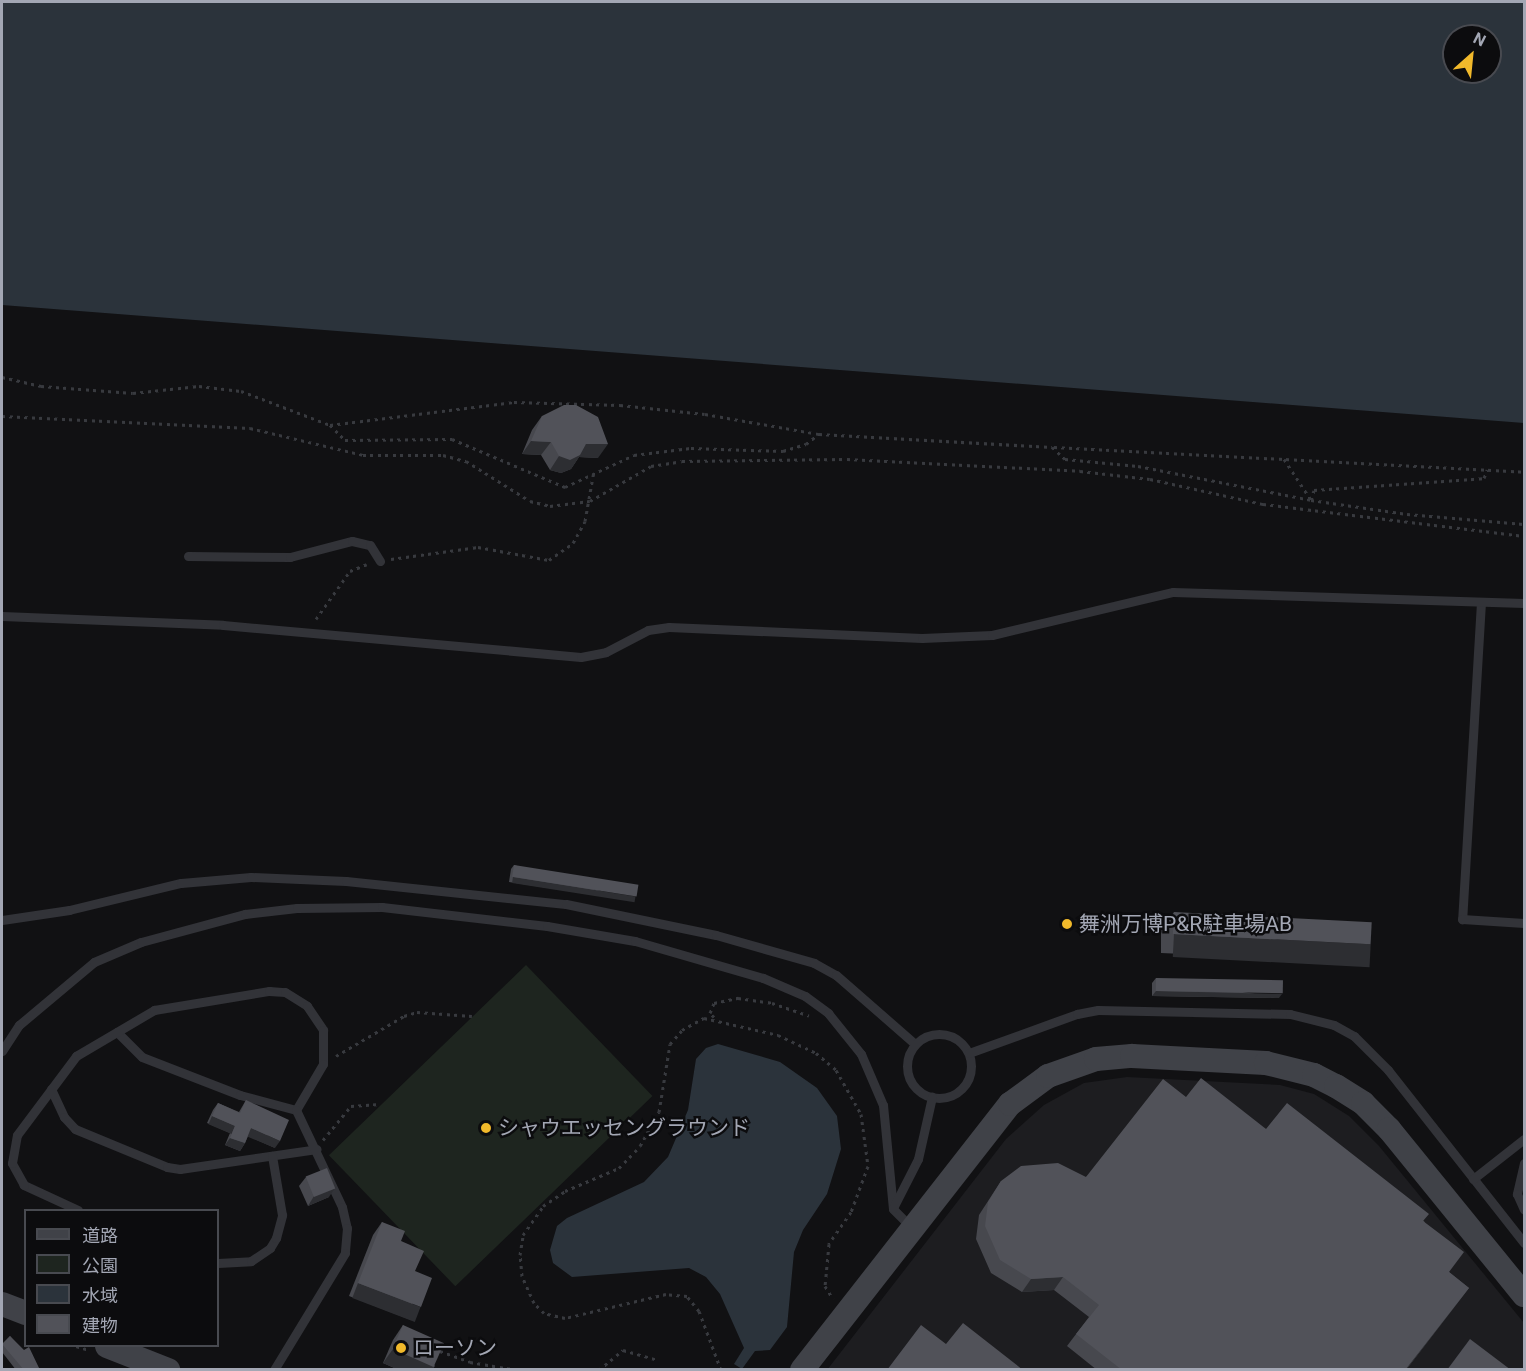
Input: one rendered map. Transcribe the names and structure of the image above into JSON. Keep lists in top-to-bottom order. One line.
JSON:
{"places":["舞洲万博P&R駐車場AB","シャウエッセングラウンド","ローソン"],"legend":["道路","公園","水域","建物"],"north":"top right"}
